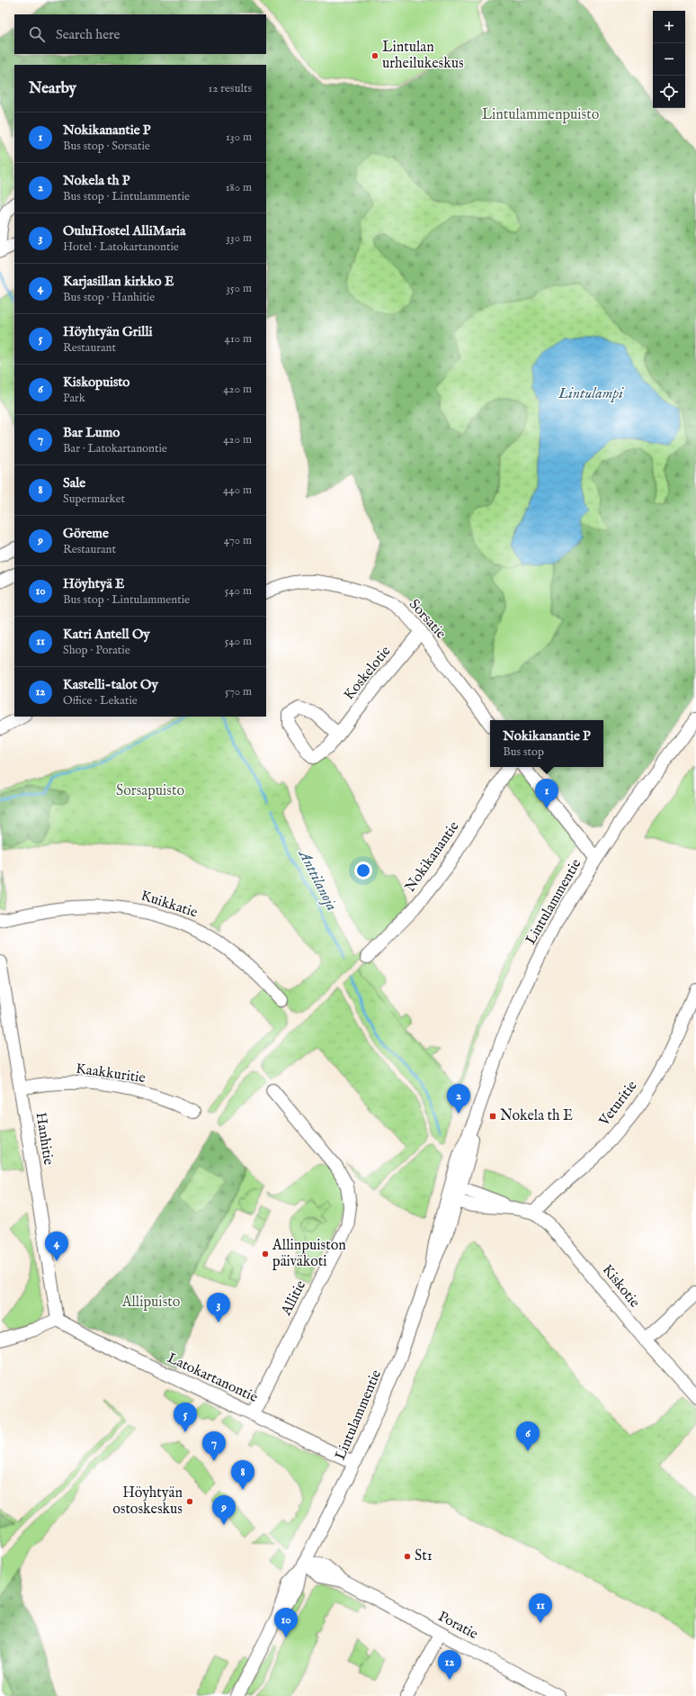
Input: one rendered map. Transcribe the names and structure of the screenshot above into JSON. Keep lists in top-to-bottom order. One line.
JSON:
{"streets":{"street":["Sorsatie","Koskelotie","Nokikanantie","Lintulammentie","Kuikkatie","Kaakkuritie","Veturitie","Hanhitie","Kiskotie","Allitie","Latokartanontie","Poratie"]},"crossings":[["Sorsatie","Koskelotie"],["Lintulammentie","Kiskotie"],["Lintulammentie","Latokartanontie"],["Lintulammentie","Poratie"],["Kaakkuritie","Hanhitie"],["Veturitie","Kiskotie"],["Hanhitie","Latokartanontie"],["Allitie","Latokartanontie"]],"water":["Lintulampi","Anttilanoja"],"parks":["Lintulammenpuisto","Sorsapuisto","Allipuisto"],"places":{"other":["Lintulan urheilukeskus","Allinpuiston päiväkoti","Höyhtyän ostoskeskus","St1"],"transit":["Nokela th E"]},"page":{"map_buttons":["+","−"],"search":"Search here","heading":["Nearby","12 results"],"list":[{"mark":"1","name":"Nokikanantie P","note":"Bus stop · Sorsatie","value":"130 m"},{"mark":"2","name":"Nokela th P","note":"Bus stop · Lintulammentie","value":"180 m"},{"mark":"3","name":"OuluHostel AlliMaria","note":"Hotel · Latokartanontie","value":"330 m"},{"mark":"4","name":"Karjasillan kirkko E","note":"Bus stop · Hanhitie","value":"350 m"},{"mark":"5","name":"Höyhtyän Grilli","note":"Restaurant","value":"410 m"},{"mark":"6","name":"Kiskopuisto","note":"Park","value":"420 m"},{"mark":"7","name":"Bar Lumo","note":"Bar · Latokartanontie","value":"420 m"},{"mark":"8","name":"Sale","note":"Supermarket","value":"440 m"},{"mark":"9","name":"Göreme","note":"Restaurant","value":"470 m"},{"mark":"10","name":"Höyhtyä E","note":"Bus stop · Lintulammentie","value":"540 m"},{"mark":"11","name":"Katri Antell Oy","note":"Shop · Poratie","value":"540 m"},{"mark":"12","name":"Kastelli-talot Oy","note":"Office · Lekatie","value":"570 m"}],"popup":["Nokikanantie P","Bus stop"],"pins":["1","2","4","3","5","6","7","8","9","11","10","12"]}}
